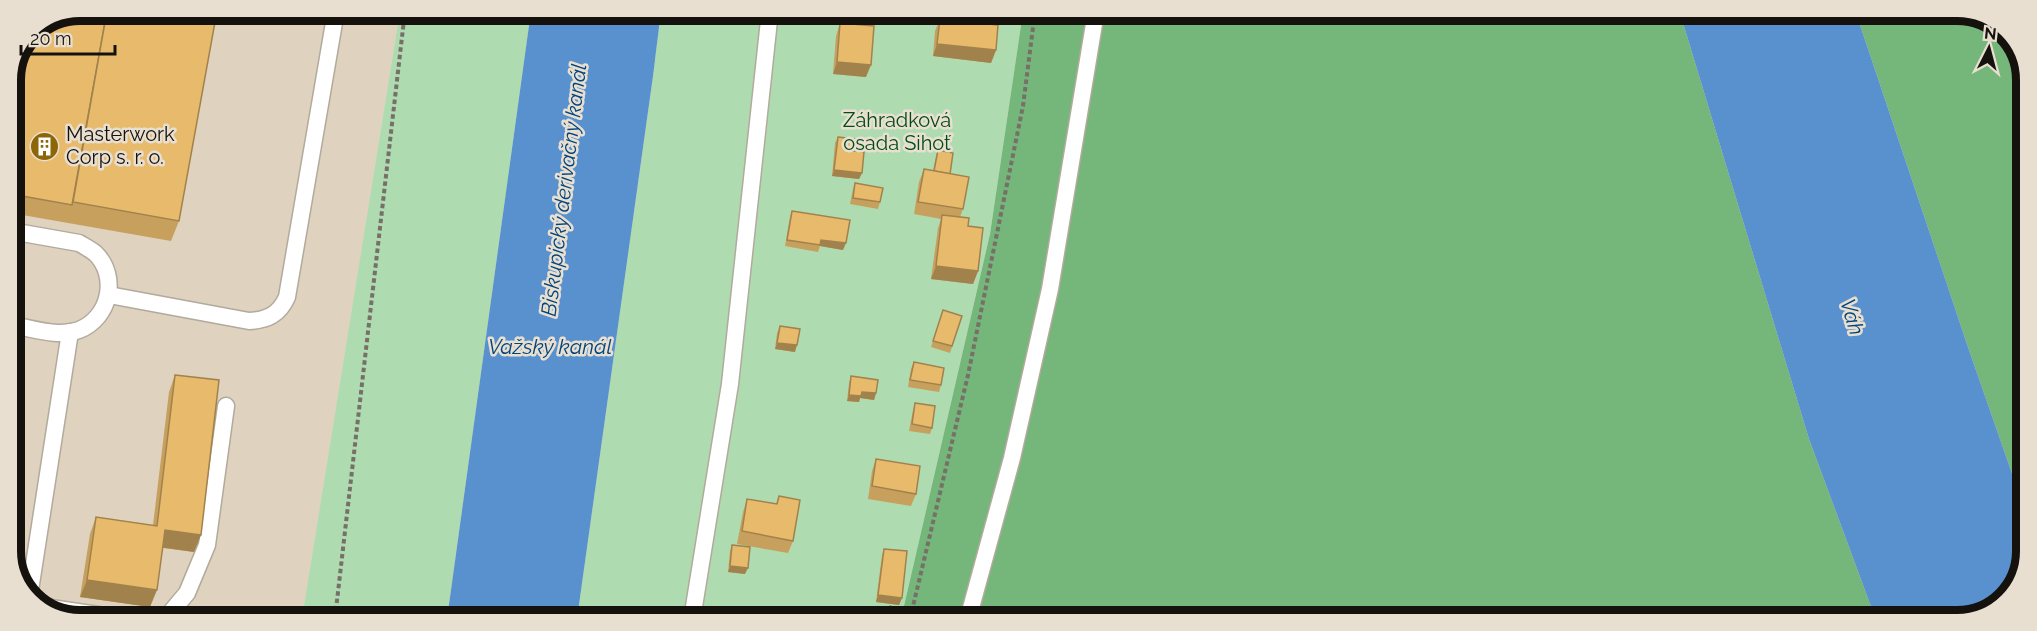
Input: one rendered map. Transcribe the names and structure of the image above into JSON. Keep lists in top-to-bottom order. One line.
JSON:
{"water":["Biskupický derivačný kanál","Váh","Važský kanál"],"parks":["Záhradková osada Sihoť"],"places":{"building":["Masterwork Corp s. r. o."]},"scale_bar":"20 m","north":"top"}
